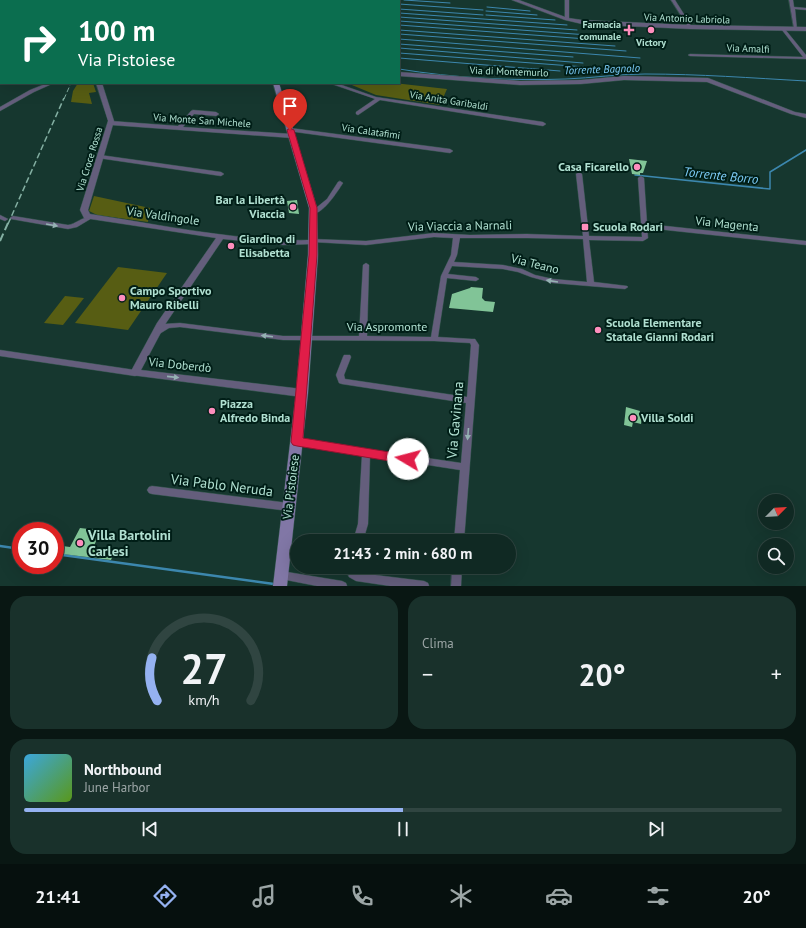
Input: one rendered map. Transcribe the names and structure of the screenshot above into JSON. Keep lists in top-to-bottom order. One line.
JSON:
{"streets":{"main road":["Via Pistoiese"],"street":["Via Antonio Labriola","Via Amalfi","Via di Montemurlo","Via Anita Garibaldi","Via Monte San Michele","Via Calatafimi","Via Croce Rossa","Via Valdingole","Via Magenta","Via Viaccia a Narnali","Via Teano","Via Aspromonte","Via Doberdò","Via Gavinana","Via Pablo Neruda"]},"crossings":[["Via Monte San Michele","Via Calatafimi"],["Via Monte San Michele","Via Croce Rossa"],["Via Monte San Michele","Via Pistoiese"],["Via Calatafimi","Via Pistoiese"],["Via Croce Rossa","Via Valdingole"],["Via Valdingole","Via Viaccia a Narnali"],["Via Valdingole","Via Pistoiese"],["Via Magenta","Via Viaccia a Narnali"],["Via Viaccia a Narnali","Via Aspromonte"],["Via Viaccia a Narnali","Via Pistoiese"],["Via Teano","Via Aspromonte"],["Via Aspromonte","Via Gavinana"],["Via Aspromonte","Via Pistoiese"],["Via Doberdò","Via Pistoiese"],["Via Pablo Neruda","Via Pistoiese"]],"one_way":["Via Teano","Via Aspromonte","Via Doberdò"],"water":["Torrente Bagnolo","Torrente Borro"],"places":{"health":["Farmacia comunale"],"other":["Victory","Casa Ficarello","Bar la Libertà Viaccia","Giardino di Elisabetta","Campo Sportivo Mauro Ribelli","Scuola Elementare Statale Gianni Rodari","Piazza Alfredo Binda","Villa Soldi","Villa Bartolini Carlesi"],"transit":["Scuola Rodari"]},"north":"top right","page":{"turn":["100 m","Via Pistoiese"],"limit":"30","trip":"21:43 · 2 min · 680 m","tile":"Clima","heat":["−","20°","+"],"song":["Northbound","June Harbor"],"tabs":["21:41","20°"],"gauge":["27","km/h"]}}
